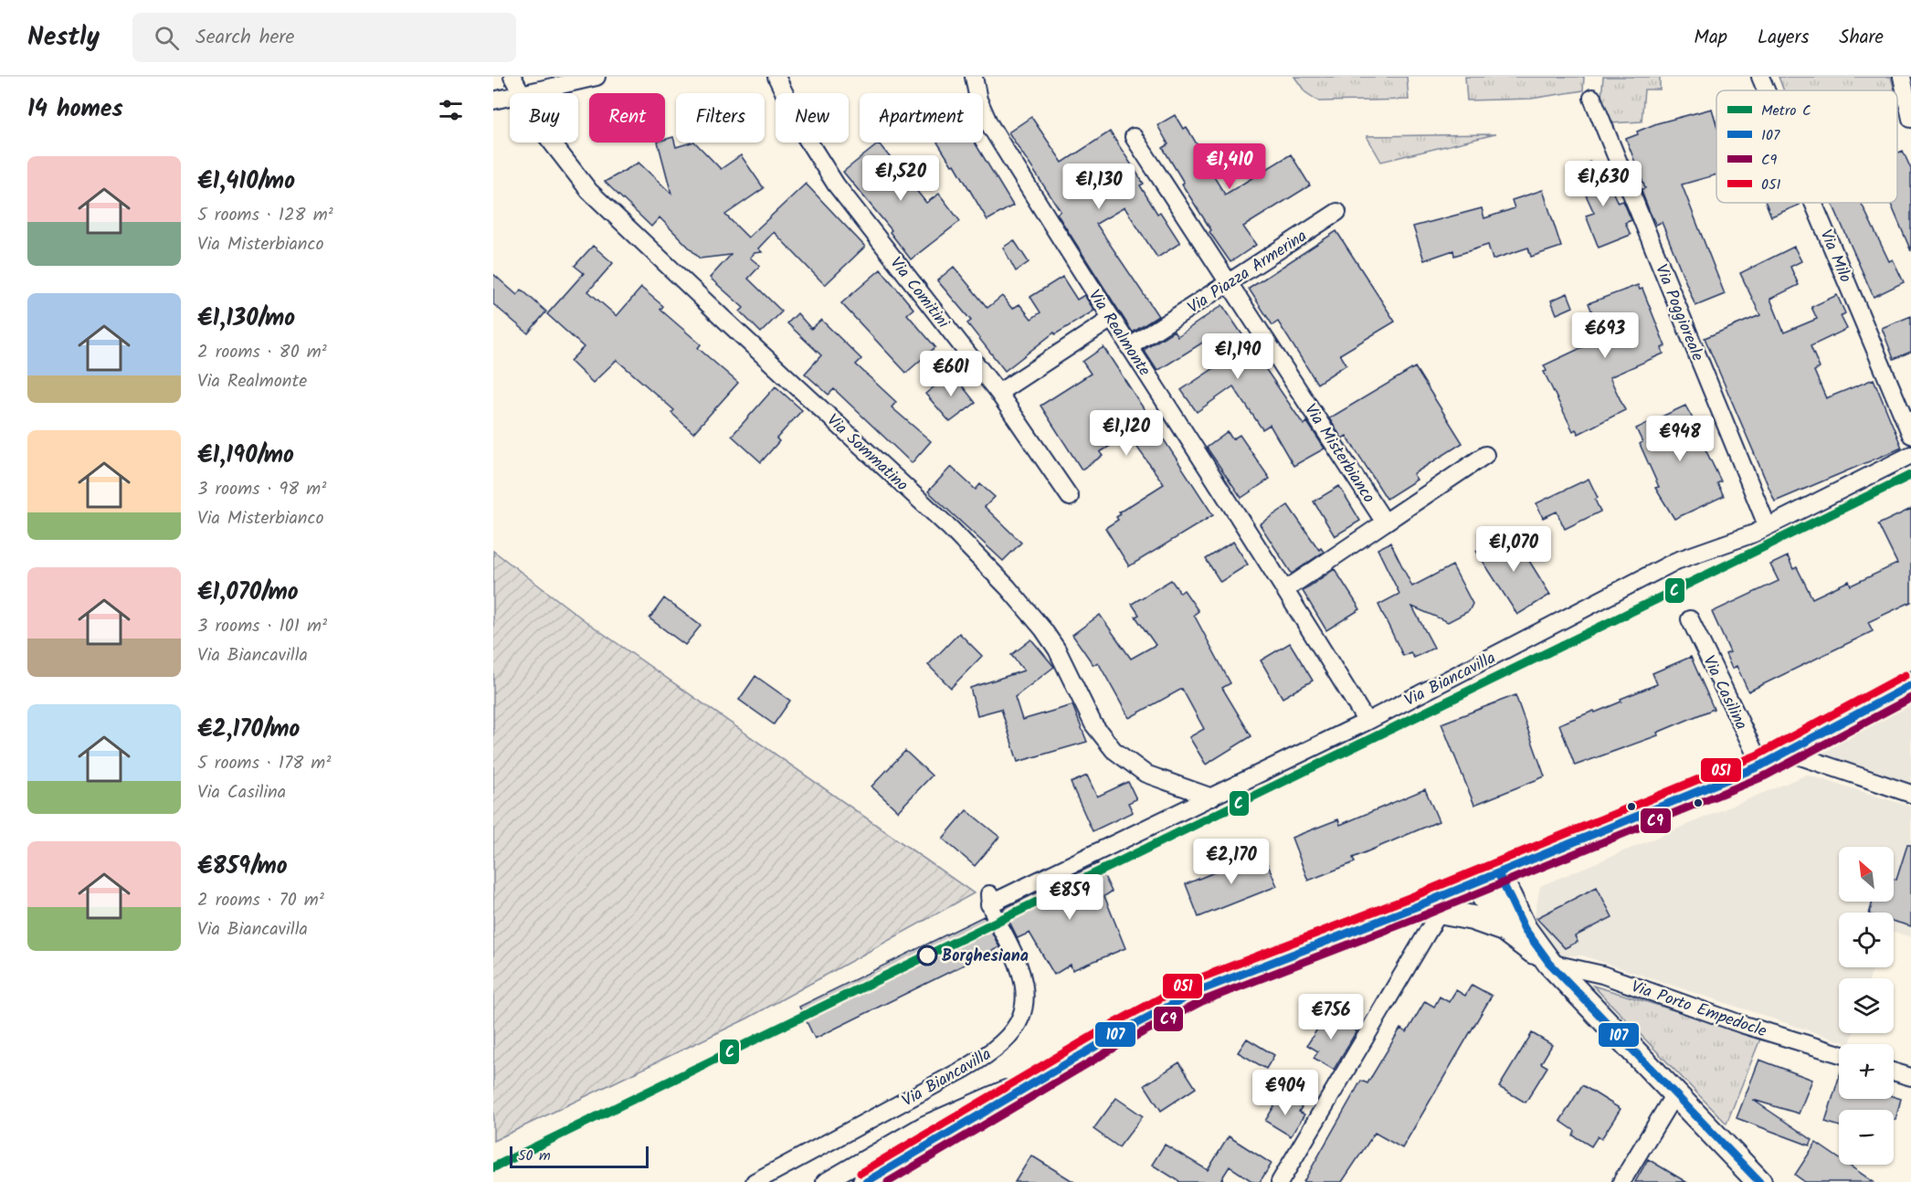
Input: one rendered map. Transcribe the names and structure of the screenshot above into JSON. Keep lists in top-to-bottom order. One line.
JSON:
{"streets":{"street":["Via Milo","Via Piazza Armerina","Via Comitini","Via Poggioreale","Via Realmonte","Via Sommatino","Via Misterbianco","Via Biancavilla","Via Casilina","Via Porto Empedocle"]},"crossings":[["Via Piazza Armerina","Via Realmonte"],["Via Piazza Armerina","Via Misterbianco"],["Via Poggioreale","Via Biancavilla"],["Via Realmonte","Via Biancavilla"],["Via Sommatino","Via Biancavilla"]],"places":["Borghesiana"],"lines":["metro line C","transit line 051","transit line 107","transit line C9"],"legend":["Metro C","107","C9","051"],"scale_bar":"50 m","north":"top left","page":{"header":"Nestly","search":"Search here","nav":["Map","Layers","Share"],"heading":"14 homes","chip":["Buy","Rent","Filters","New","Apartment"],"list":[{"name":"€1,410/mo","note":"5 rooms · 128 m² · Via Misterbianco"},{"name":"€1,130/mo","note":"2 rooms · 80 m² · Via Realmonte"},{"name":"€1,190/mo","note":"3 rooms · 98 m² · Via Misterbianco"},{"name":"€1,070/mo","note":"3 rooms · 101 m² · Via Biancavilla"},{"name":"€2,170/mo","note":"5 rooms · 178 m² · Via Casilina"},{"name":"€859/mo","note":"2 rooms · 70 m² · Via Biancavilla"}],"price":["€1,410","€1,520","€1,630","€1,130","€693","€1,190","€601","€1,120","€948","€1,070","€2,170","€859","€756","€904"],"map_buttons":["+","−"],"scale":"50 m"}}
